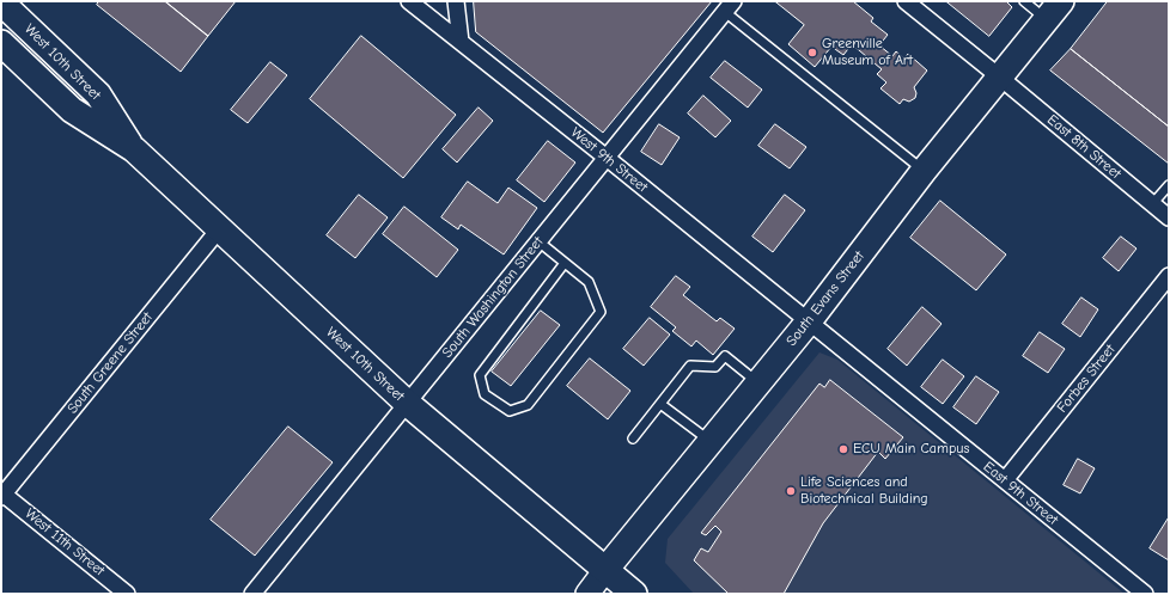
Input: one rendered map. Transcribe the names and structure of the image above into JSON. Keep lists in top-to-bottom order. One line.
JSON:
{"streets":{"main road":["West 10th Street","South Evans Street"],"street":["East 8th Street","West 9th Street","South Washington Street","South Greene Street","Forbes Street","East 9th Street","West 11th Street"]},"crossings":[["West 10th Street","South Washington Street"],["West 10th Street","South Evans Street"],["West 10th Street","South Greene Street"],["East 8th Street","South Evans Street"],["West 9th Street","South Washington Street"],["West 9th Street","South Evans Street"],["West 9th Street","East 9th Street"],["South Evans Street","East 9th Street"],["South Greene Street","West 11th Street"],["Forbes Street","East 9th Street"]],"places":["Greenville Museum of Art","ECU Main Campus","Life Sciences and Biotechnical Building"]}
